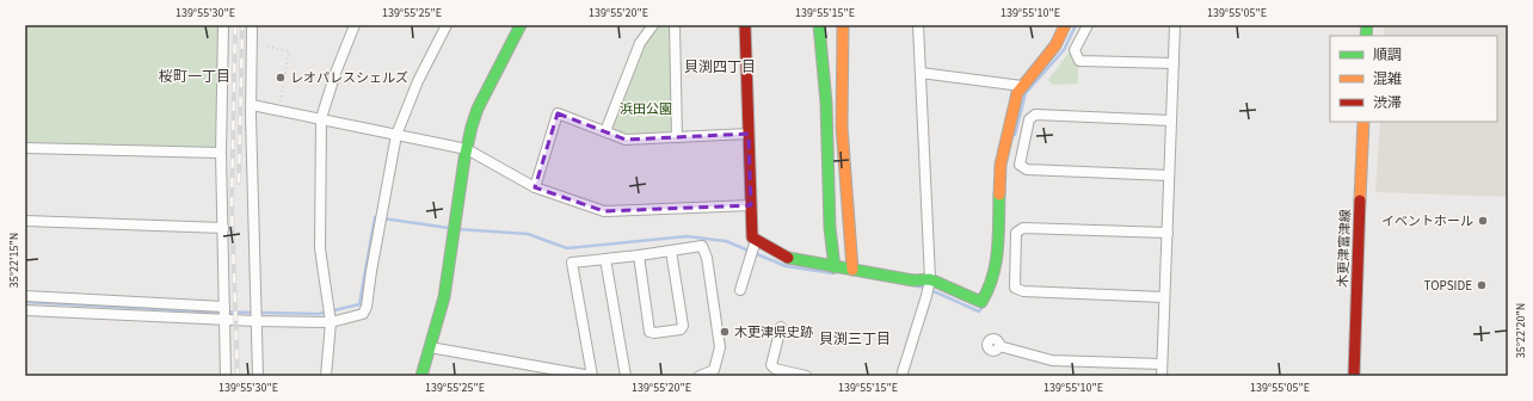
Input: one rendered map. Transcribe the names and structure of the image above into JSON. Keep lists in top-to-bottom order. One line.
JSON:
{"streets":{"street":["木更津富津線"]},"districts":["貝渕四丁目","桜町一丁目","貝渕三丁目"],"parks":["浜田公園"],"places":["レオパレスシェルズ","イベントホール","TOPSIDE","木更津県史跡"],"legend":["順調","混雑","渋滞"],"coordinates":["139°55'30\"E","139°55'25\"E","139°55'20\"E","139°55'15\"E","139°55'10\"E","139°55'05\"E","35°22'15\"N","35°22'20\"N"]}
